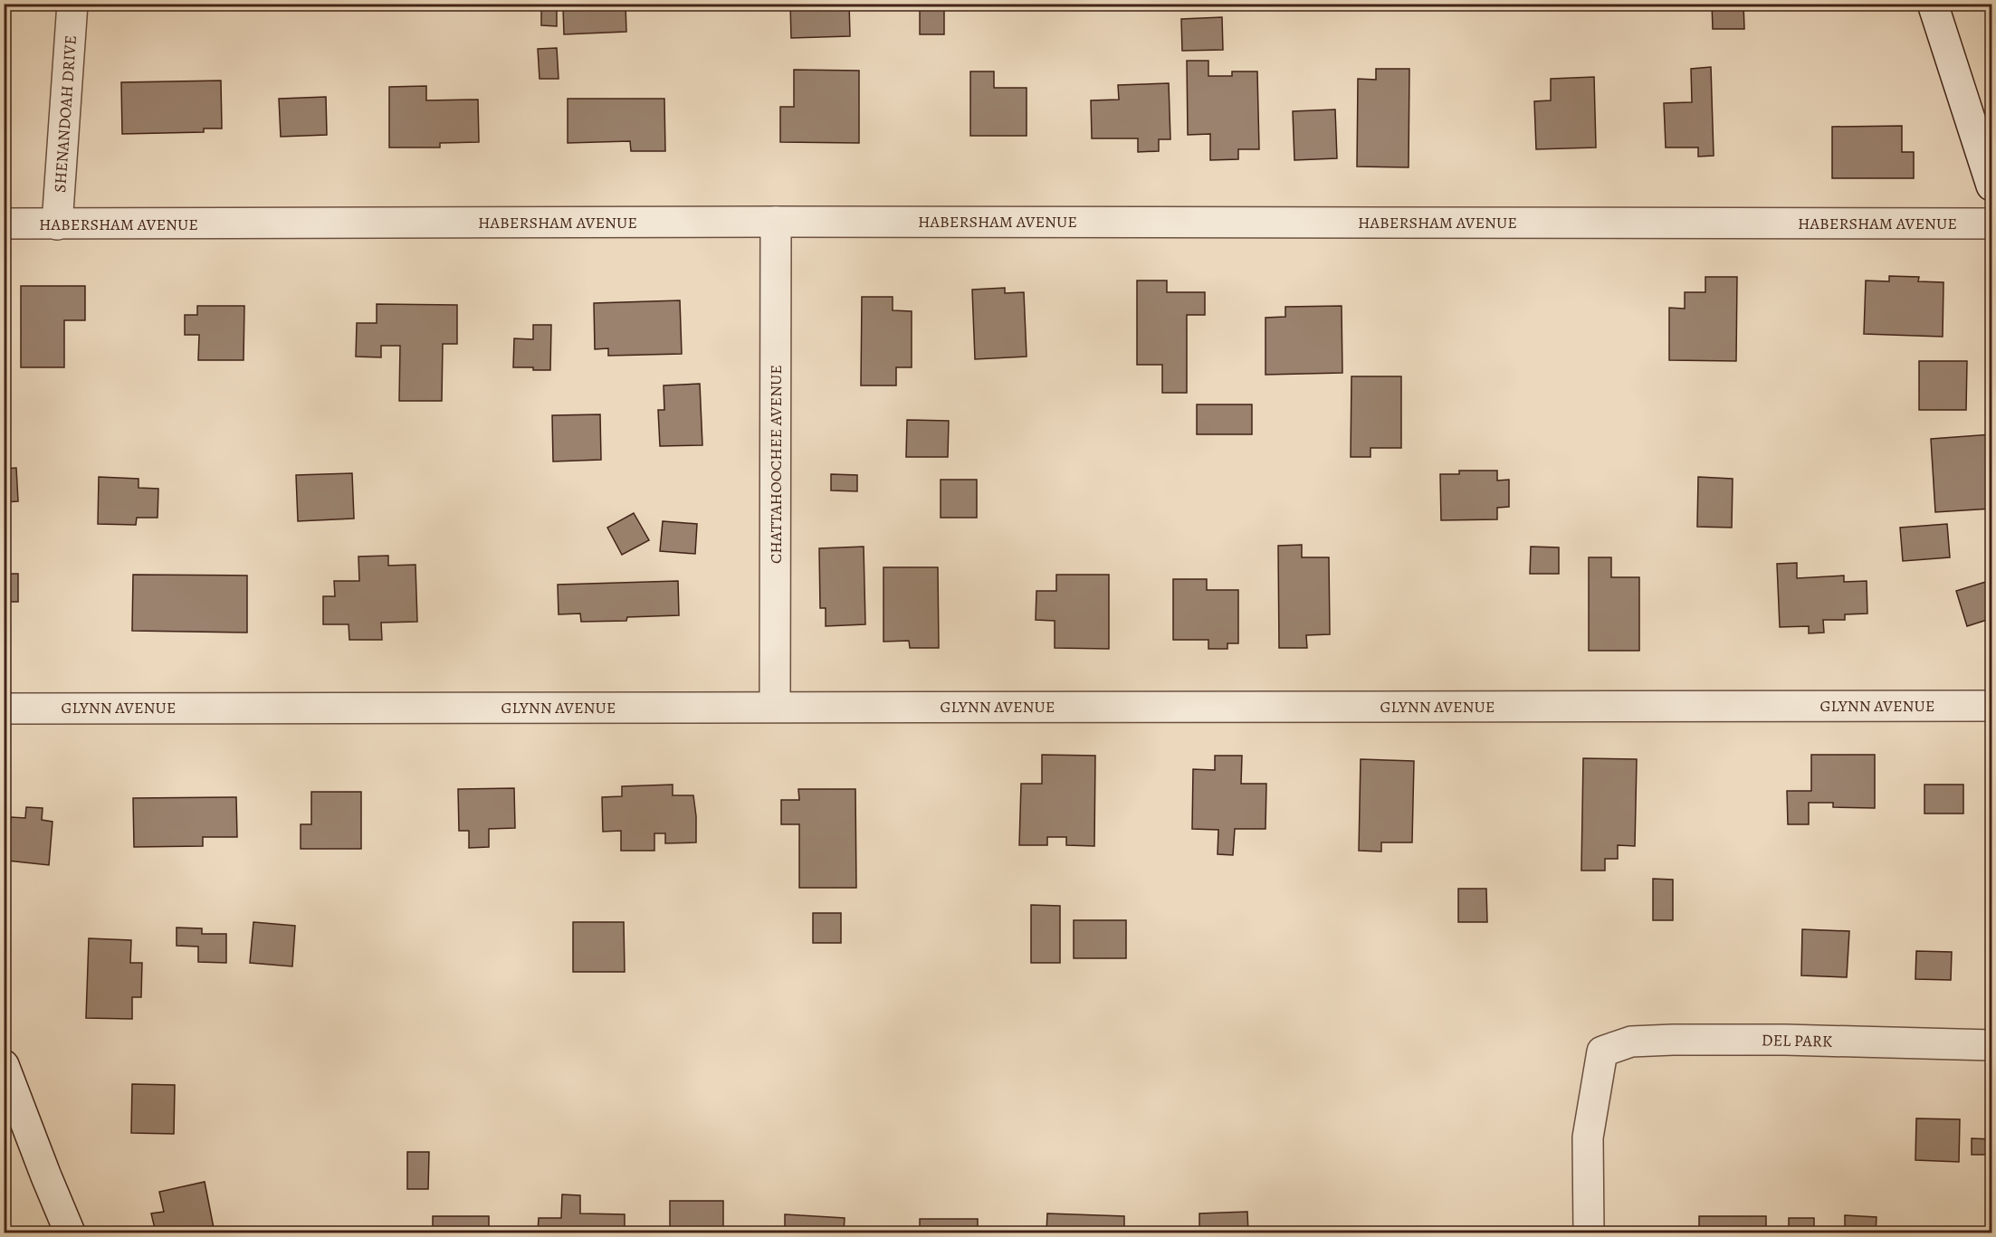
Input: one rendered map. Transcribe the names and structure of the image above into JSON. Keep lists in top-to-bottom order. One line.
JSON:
{"streets":{"street":["SHENANDOAH DRIVE","HABERSHAM AVENUE","CHATTAHOOCHEE AVENUE","GLYNN AVENUE","DEL PARK"]},"crossings":[["SHENANDOAH DRIVE","HABERSHAM AVENUE"],["HABERSHAM AVENUE","CHATTAHOOCHEE AVENUE"],["CHATTAHOOCHEE AVENUE","GLYNN AVENUE"]]}
